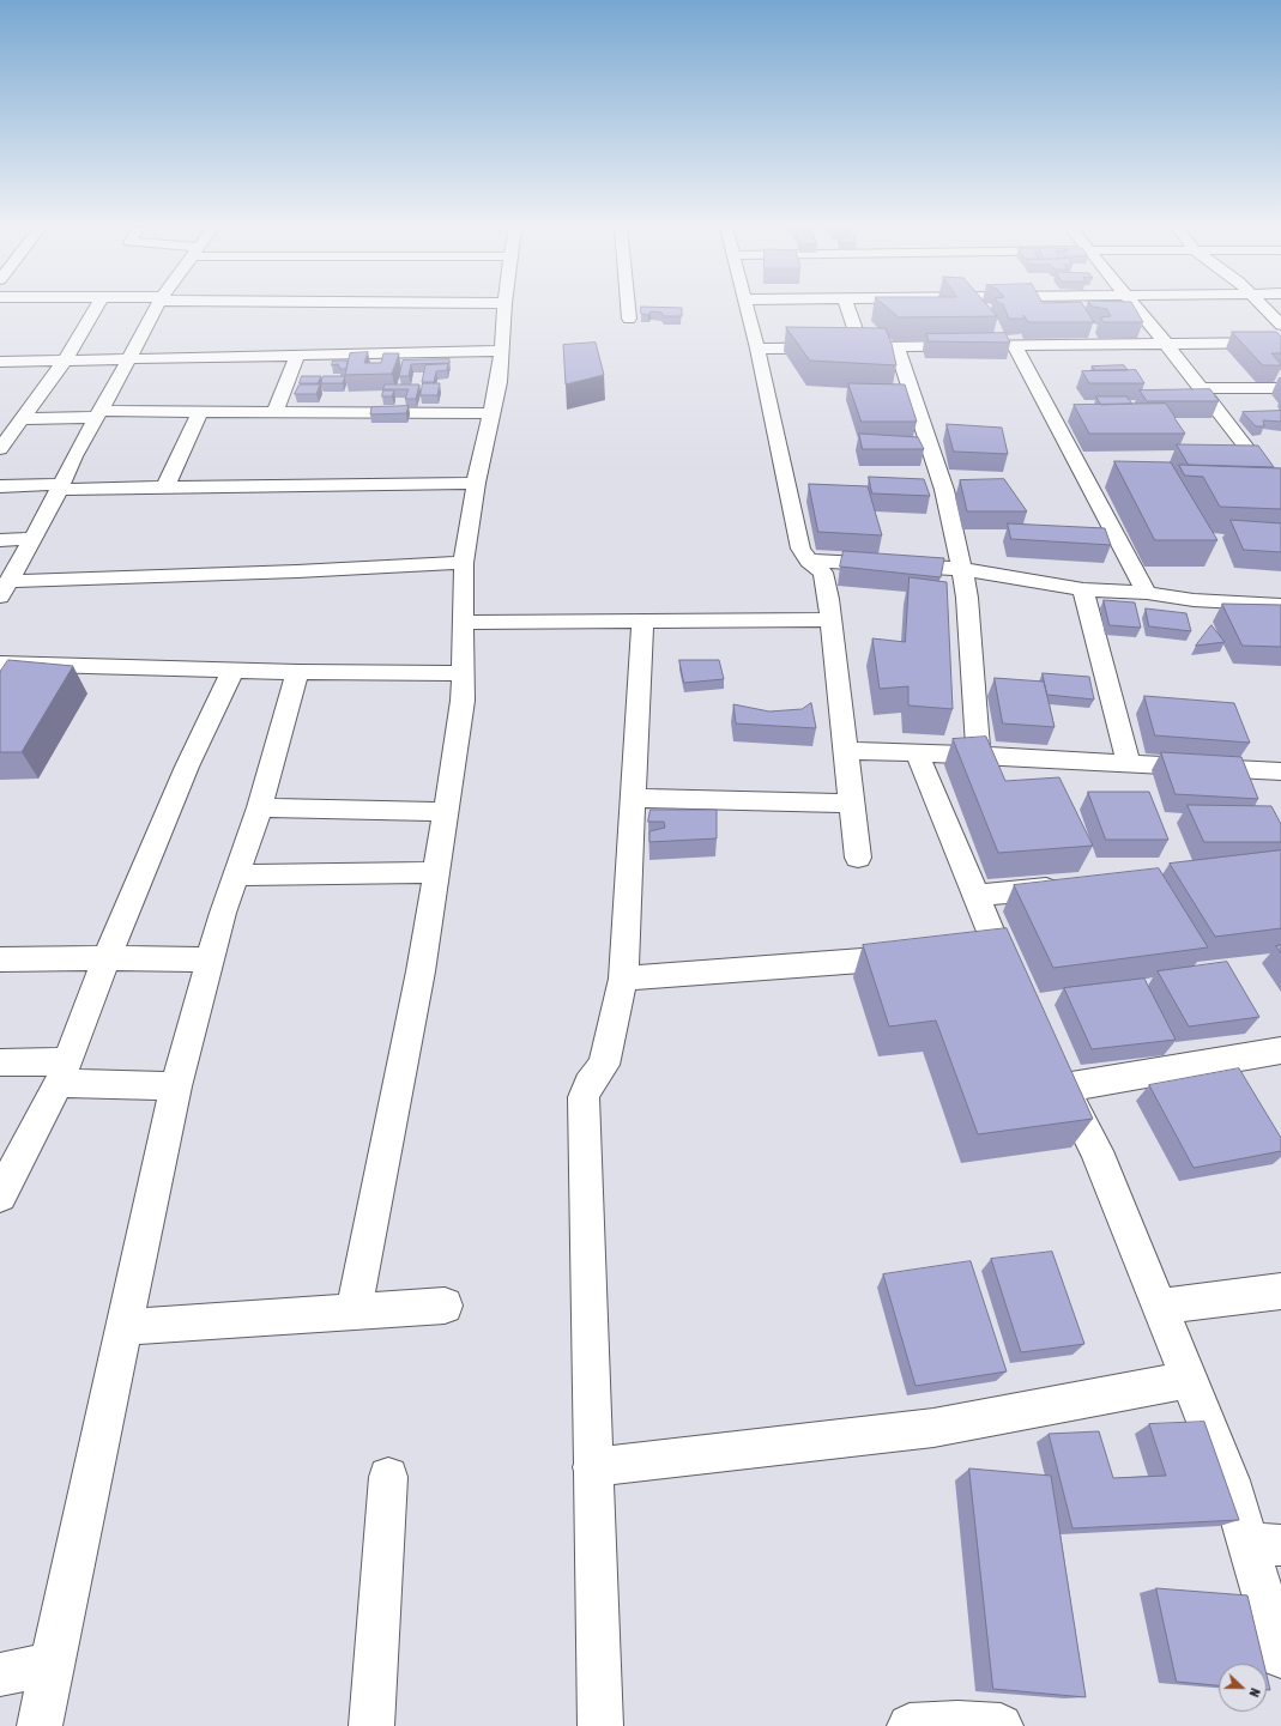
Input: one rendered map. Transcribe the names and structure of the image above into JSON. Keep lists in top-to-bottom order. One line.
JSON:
{"north":"right"}
